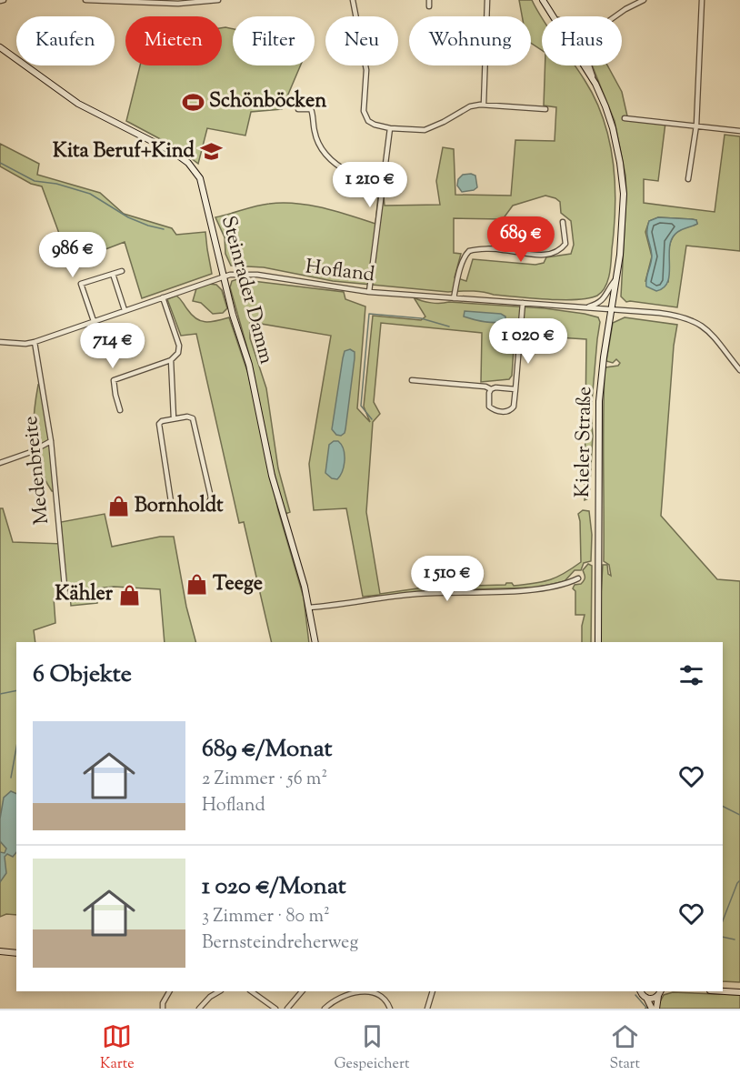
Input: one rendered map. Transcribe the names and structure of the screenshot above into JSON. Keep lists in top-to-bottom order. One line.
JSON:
{"streets":{"main road":["Steinrader Damm","Kieler Straße"],"street":["Hofland","Medenbreite"]},"crossings":[["Hofland","Steinrader Damm"],["Hofland","Kieler Straße"],["Hofland","Medenbreite"]],"places":{"sports":["Schönböcken"],"school or university":["Kita Beruf+Kind"],"shop":["Bornholdt","Teege","Kähler"]},"page":{"chip":["Kaufen","Mieten","Filter","Neu","Wohnung","Haus"],"price":["1 210 €","689 €","986 €","1 020 €","714 €","1 510 €"],"heading":"6 Objekte","list":[{"name":"689 €/Monat","note":"2 Zimmer · 56 m² · Hofland"},{"name":"1 020 €/Monat","note":"3 Zimmer · 80 m² · Bernsteindreherweg"}],"tabs":["Karte","Gespeichert","Start"]}}
